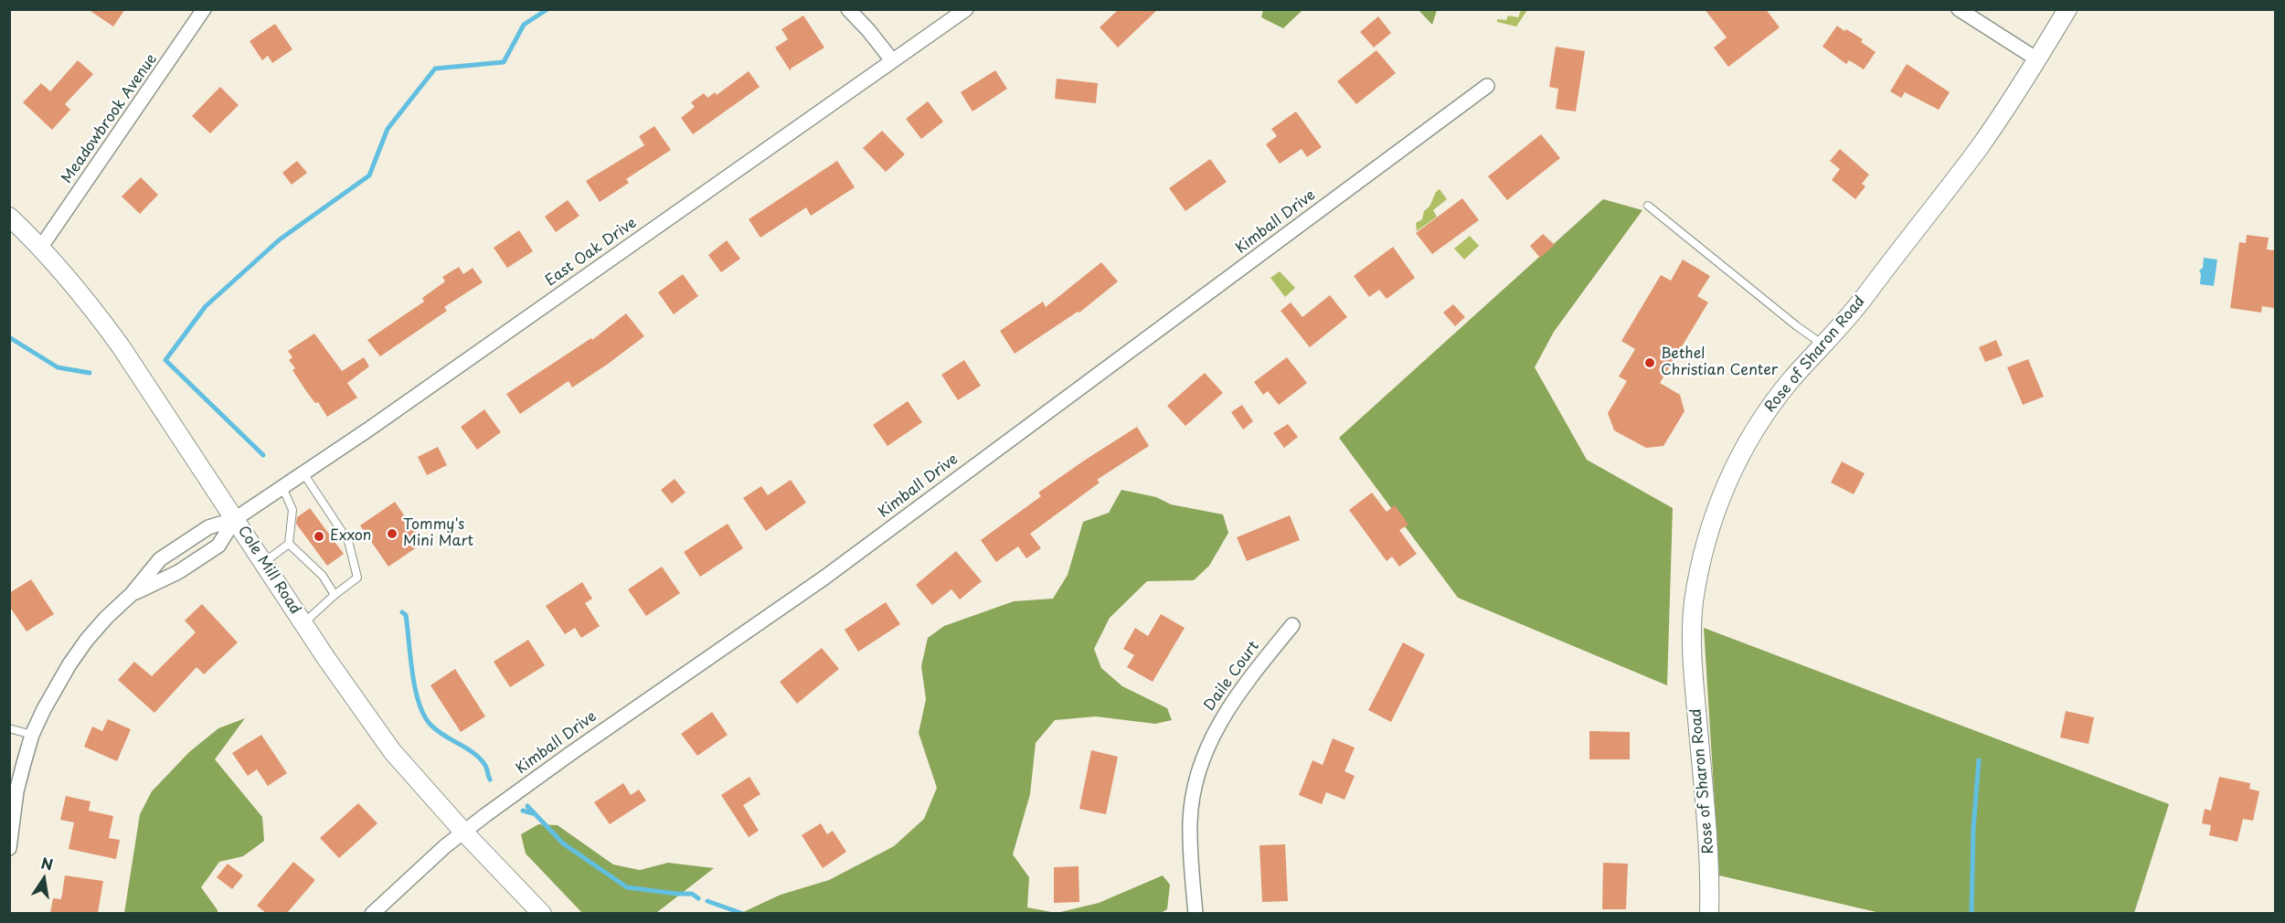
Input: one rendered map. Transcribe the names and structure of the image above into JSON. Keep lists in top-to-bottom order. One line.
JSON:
{"streets":{"street":["Meadowbrook Avenue","Kimball Drive","East Oak Drive","Rose of Sharon Road","Cole Mill Road","Daile Court"]},"crossings":[["Meadowbrook Avenue","Cole Mill Road"],["Kimball Drive","Cole Mill Road"],["East Oak Drive","Cole Mill Road"]],"places":["Bethel Christian Center","Tommy's Mini Mart","Exxon"],"north":"top"}
